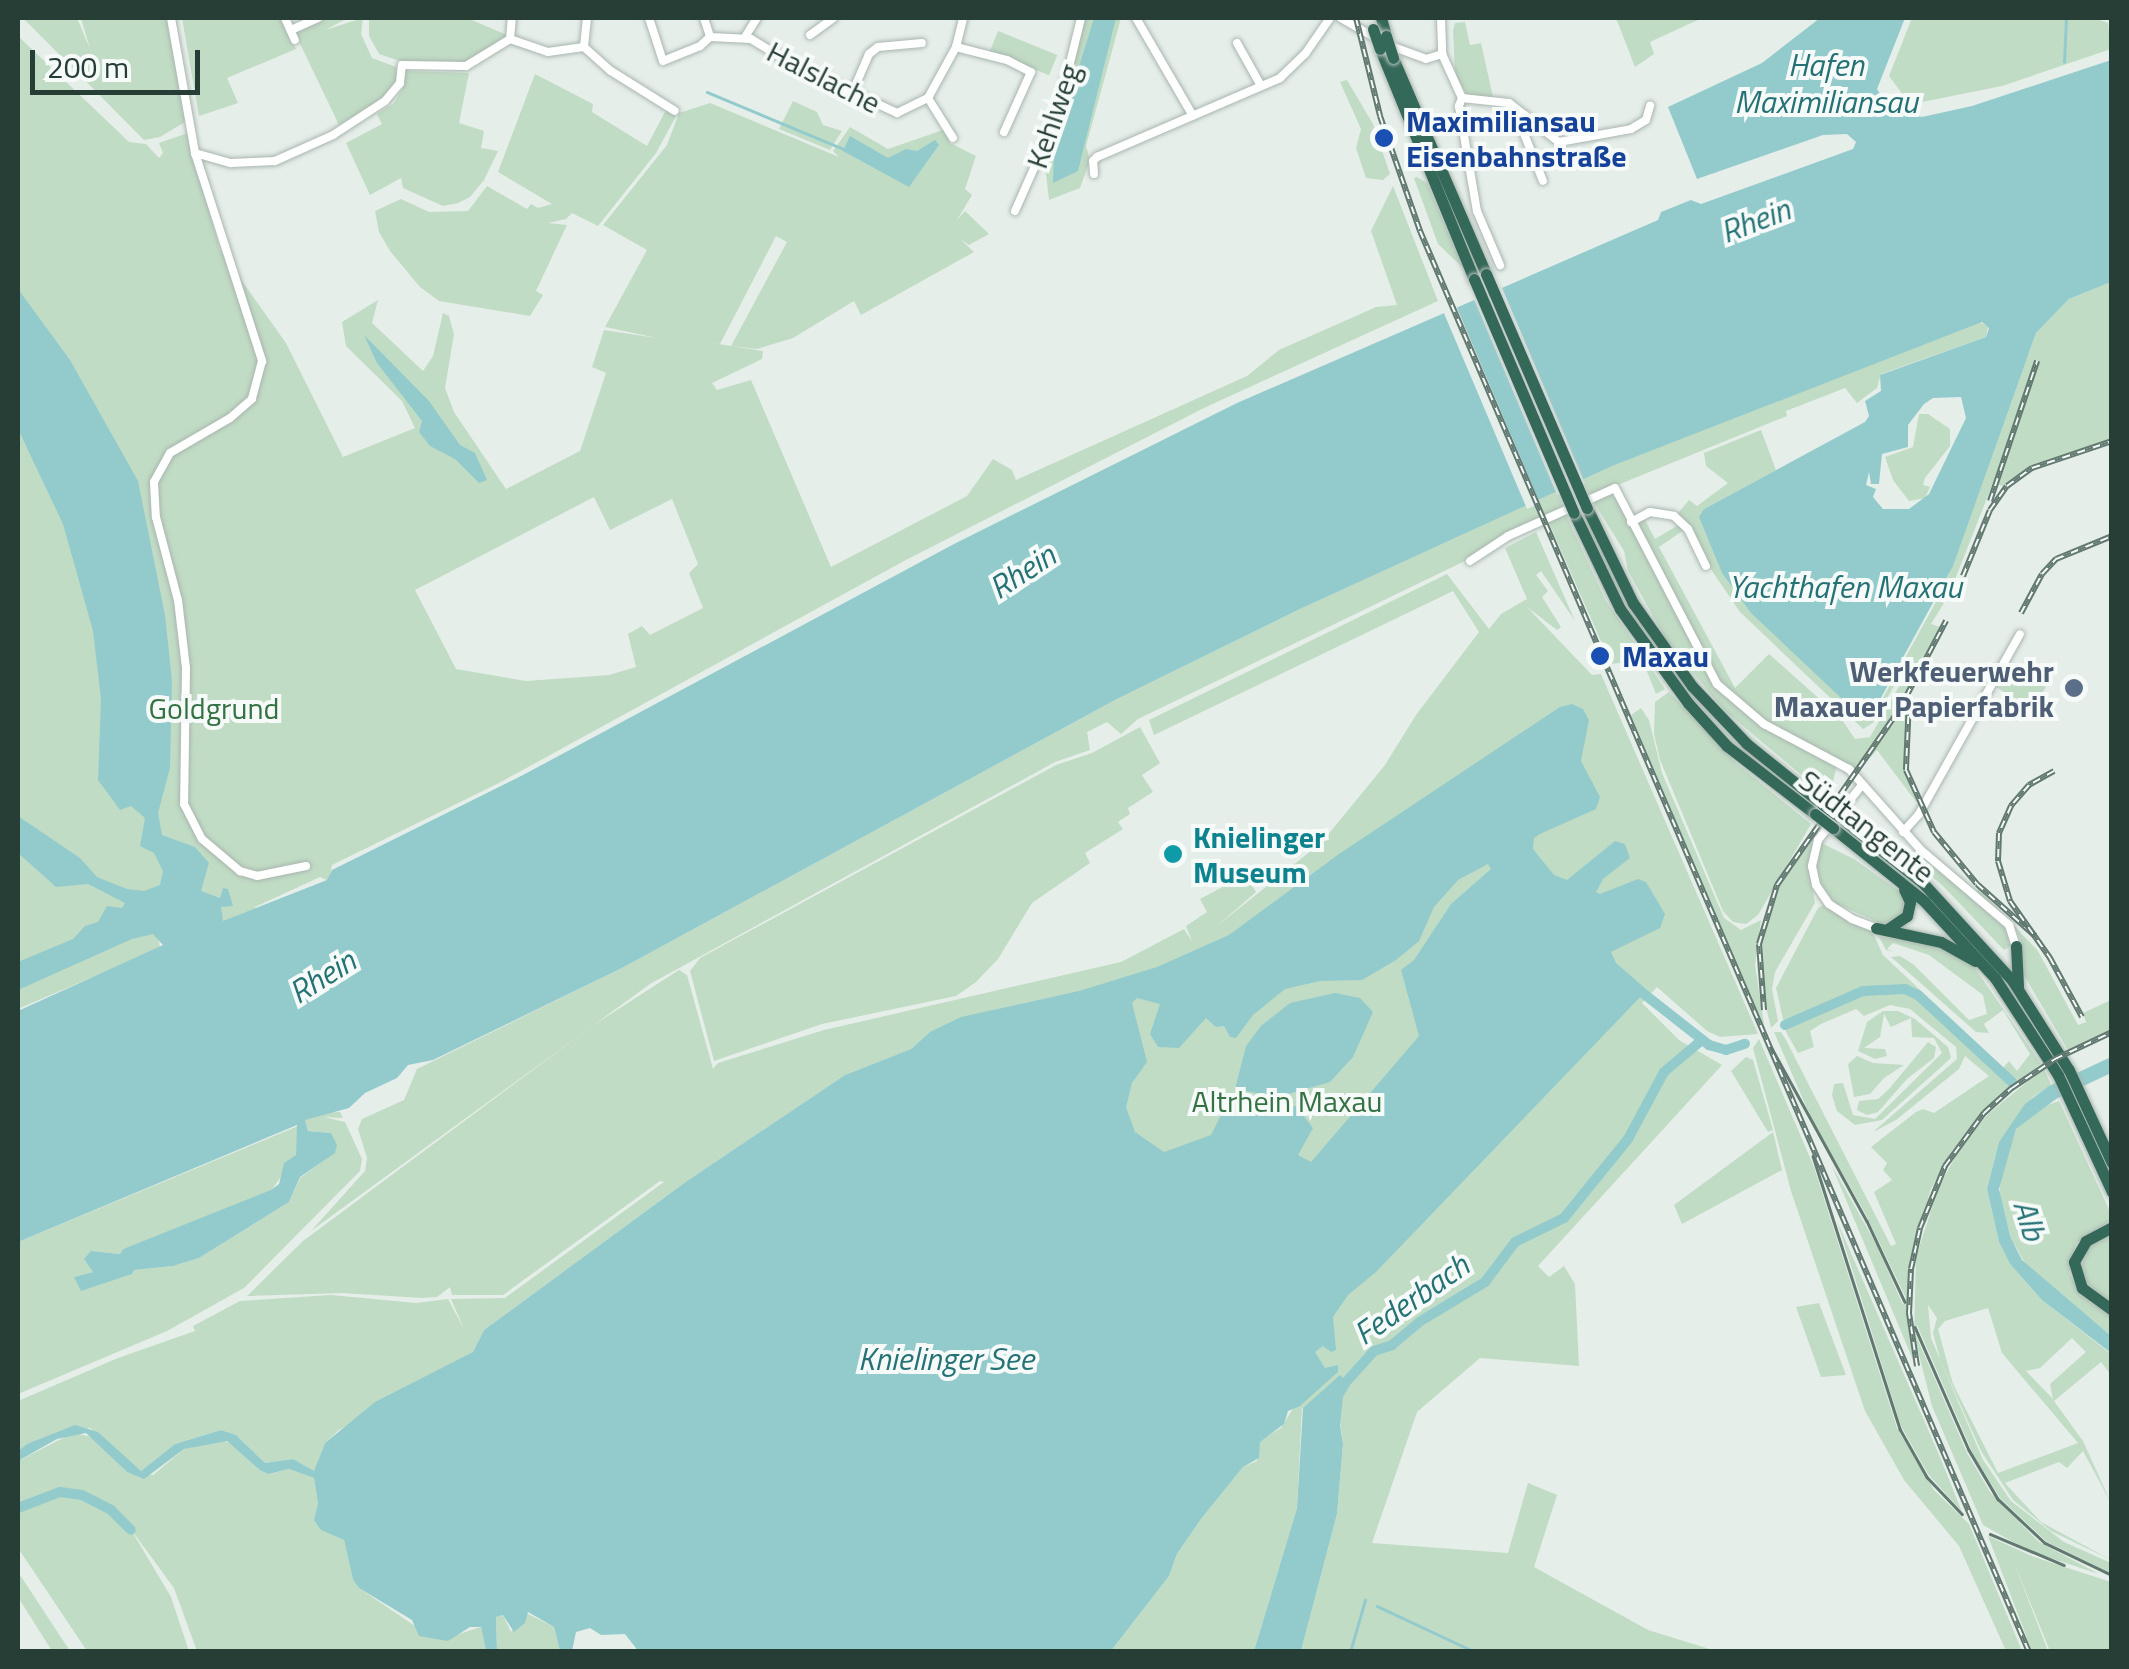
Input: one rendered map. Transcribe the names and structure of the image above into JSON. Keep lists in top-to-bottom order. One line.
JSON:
{"streets":{"highway":["Südtangente"],"street":["Halslache","Kehlweg"]},"water":["Hafen Maximiliansau","Rhein","Yachthafen Maxau","Alb","Federbach","Knielinger See"],"parks":["Goldgrund","Altrhein Maxau"],"places":["Maximiliansau Eisenbahnstraße","Maxau","Werkfeuerwehr Maxauer Papierfabrik","Knielinger Museum"],"scale_bar":"200 m"}
